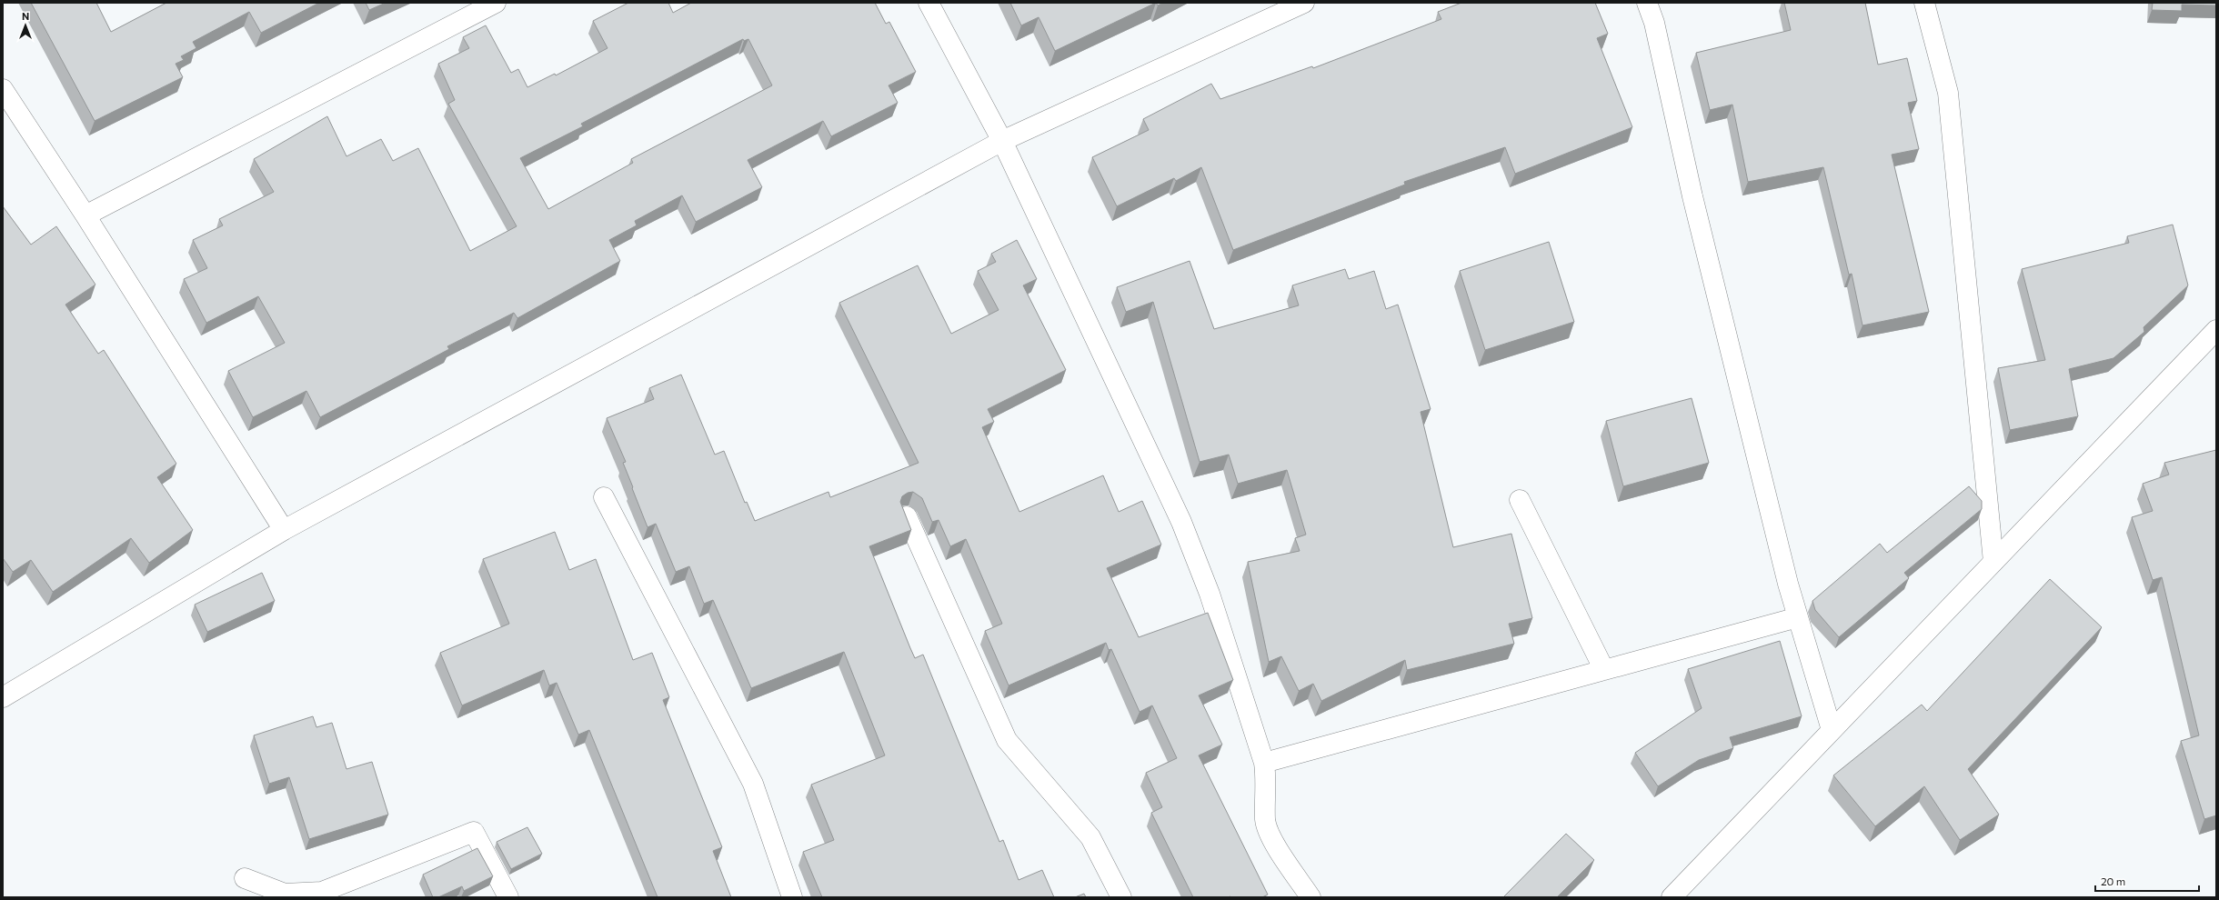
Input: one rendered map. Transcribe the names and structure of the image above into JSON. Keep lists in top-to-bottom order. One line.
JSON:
{"scale_bar":"20 m","north":"top"}
